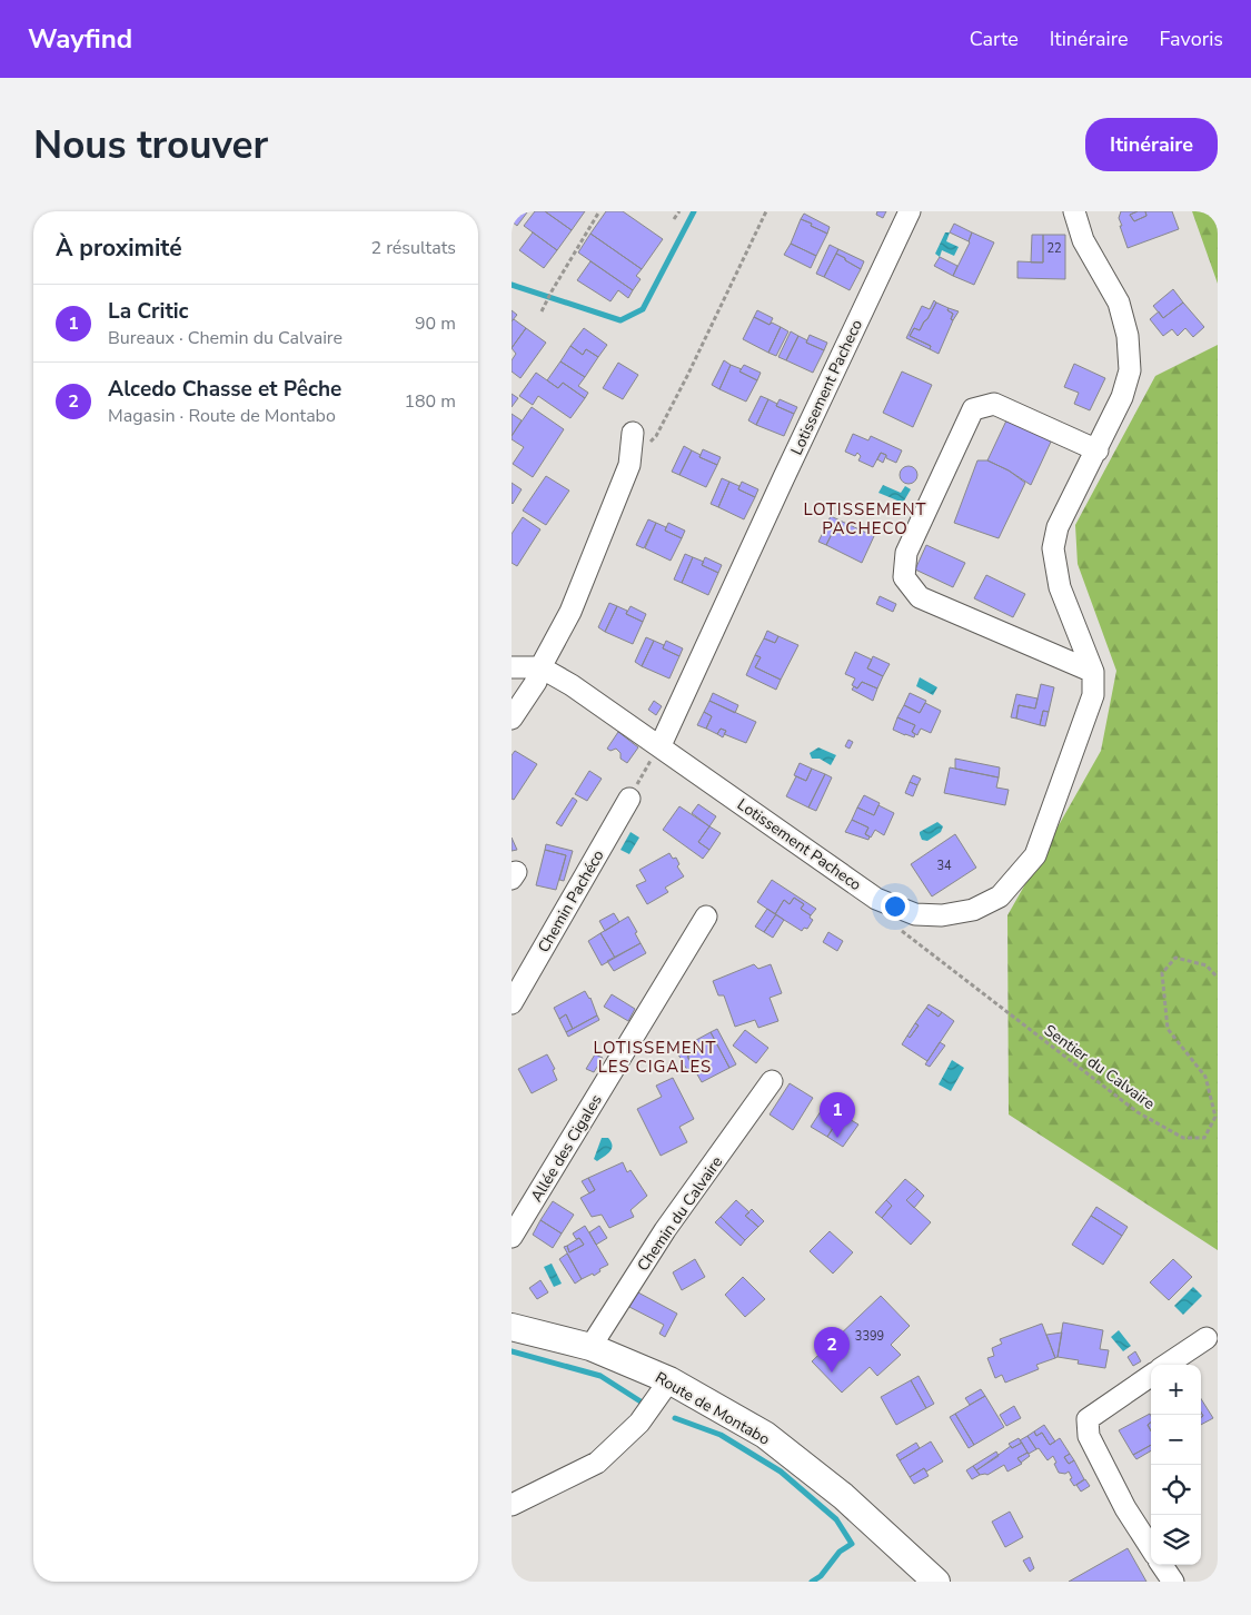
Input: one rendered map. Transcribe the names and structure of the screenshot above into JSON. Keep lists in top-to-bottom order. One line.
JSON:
{"streets":{"main road":["Route de Montabo"],"street":["Lotissement Pacheco","Chemin Pachéco","Allée des Cigales","Chemin du Calvaire"],"path":["Sentier du Calvaire"]},"crossings":[["Chemin du Calvaire","Route de Montabo"]],"districts":["LOTISSEMENT PACHECO","LOTISSEMENT LES CIGALES"],"house_numbers":["22","34","3399"],"page":{"header":"Wayfind","nav":["Carte","Itinéraire","Favoris"],"buttons":"Itinéraire","title":"Nous trouver","heading":["À proximité","2 résultats"],"list":[{"mark":"1","name":"La Critic","note":"Bureaux · Chemin du Calvaire","value":"90 m"},{"mark":"2","name":"Alcedo Chasse et Pêche","note":"Magasin · Route de Montabo","value":"180 m"}],"pins":["1","2"],"map_buttons":["+","−"]}}
